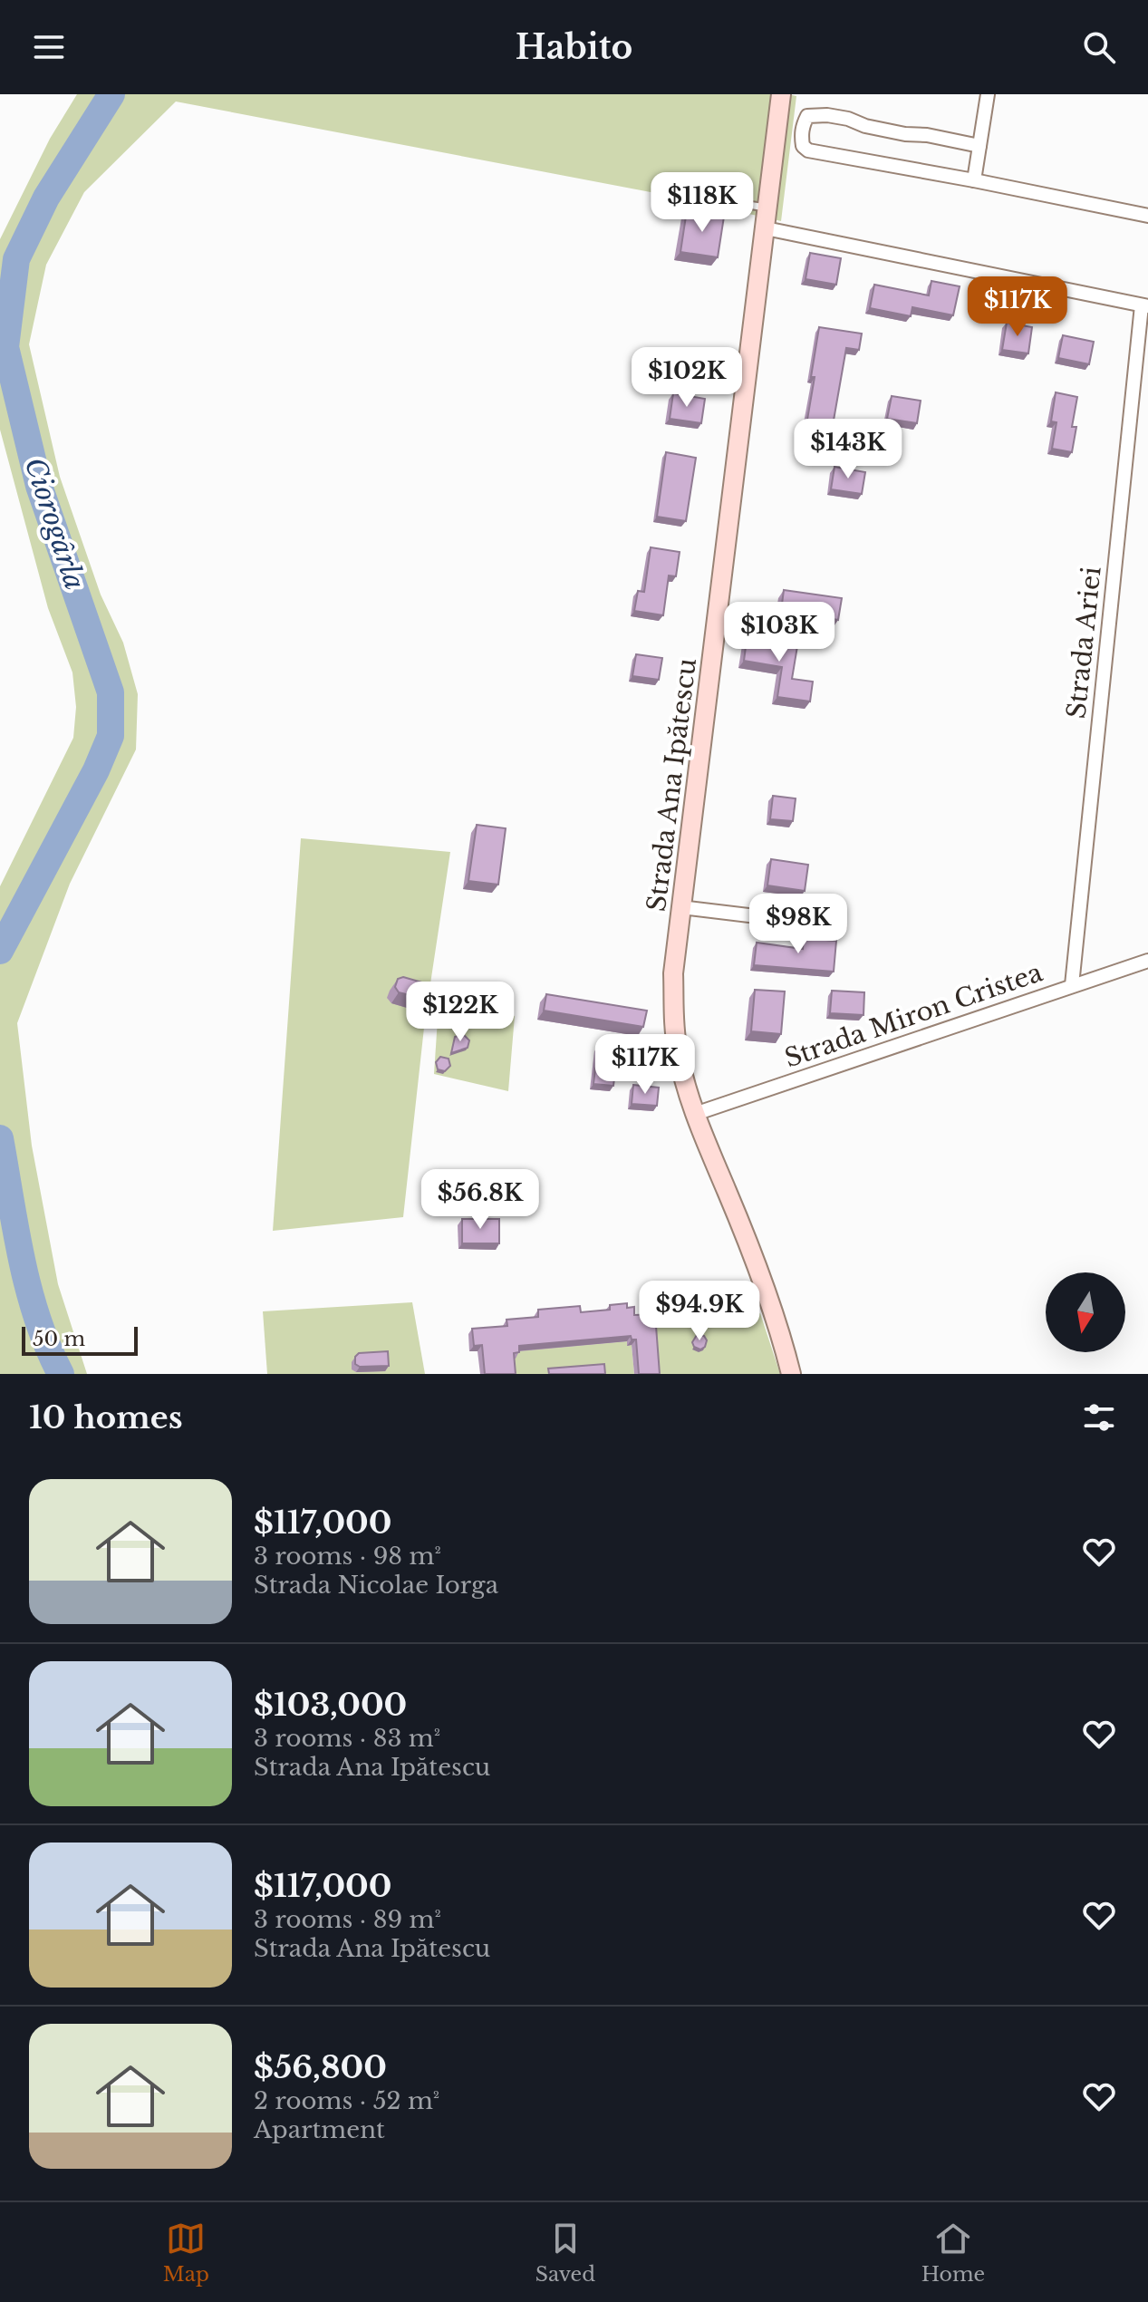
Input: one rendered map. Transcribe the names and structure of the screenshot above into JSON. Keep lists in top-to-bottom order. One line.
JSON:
{"streets":{"main road":["Strada Ana Ipătescu"],"street":["Strada Ariei","Strada Miron Cristea"]},"crossings":[["Strada Ariei","Strada Miron Cristea"],["Strada Ana Ipătescu","Strada Miron Cristea"]],"water":["Ciorogârla"],"scale_bar":"50 m","north":"bottom","page":{"header":"Habito","price":["$118K","$117K","$102K","$143K","$103K","$98K","$122K","$117K","$56.8K","$94.9K"],"scale":"50 m","heading":"10 homes","list":[{"name":"$117,000","note":"3 rooms · 98 m² · Strada Nicolae Iorga"},{"name":"$103,000","note":"3 rooms · 83 m² · Strada Ana Ipătescu"},{"name":"$117,000","note":"3 rooms · 89 m² · Strada Ana Ipătescu"},{"name":"$56,800","note":"2 rooms · 52 m² · Apartment"}],"tabs":["Map","Saved","Home"]}}
